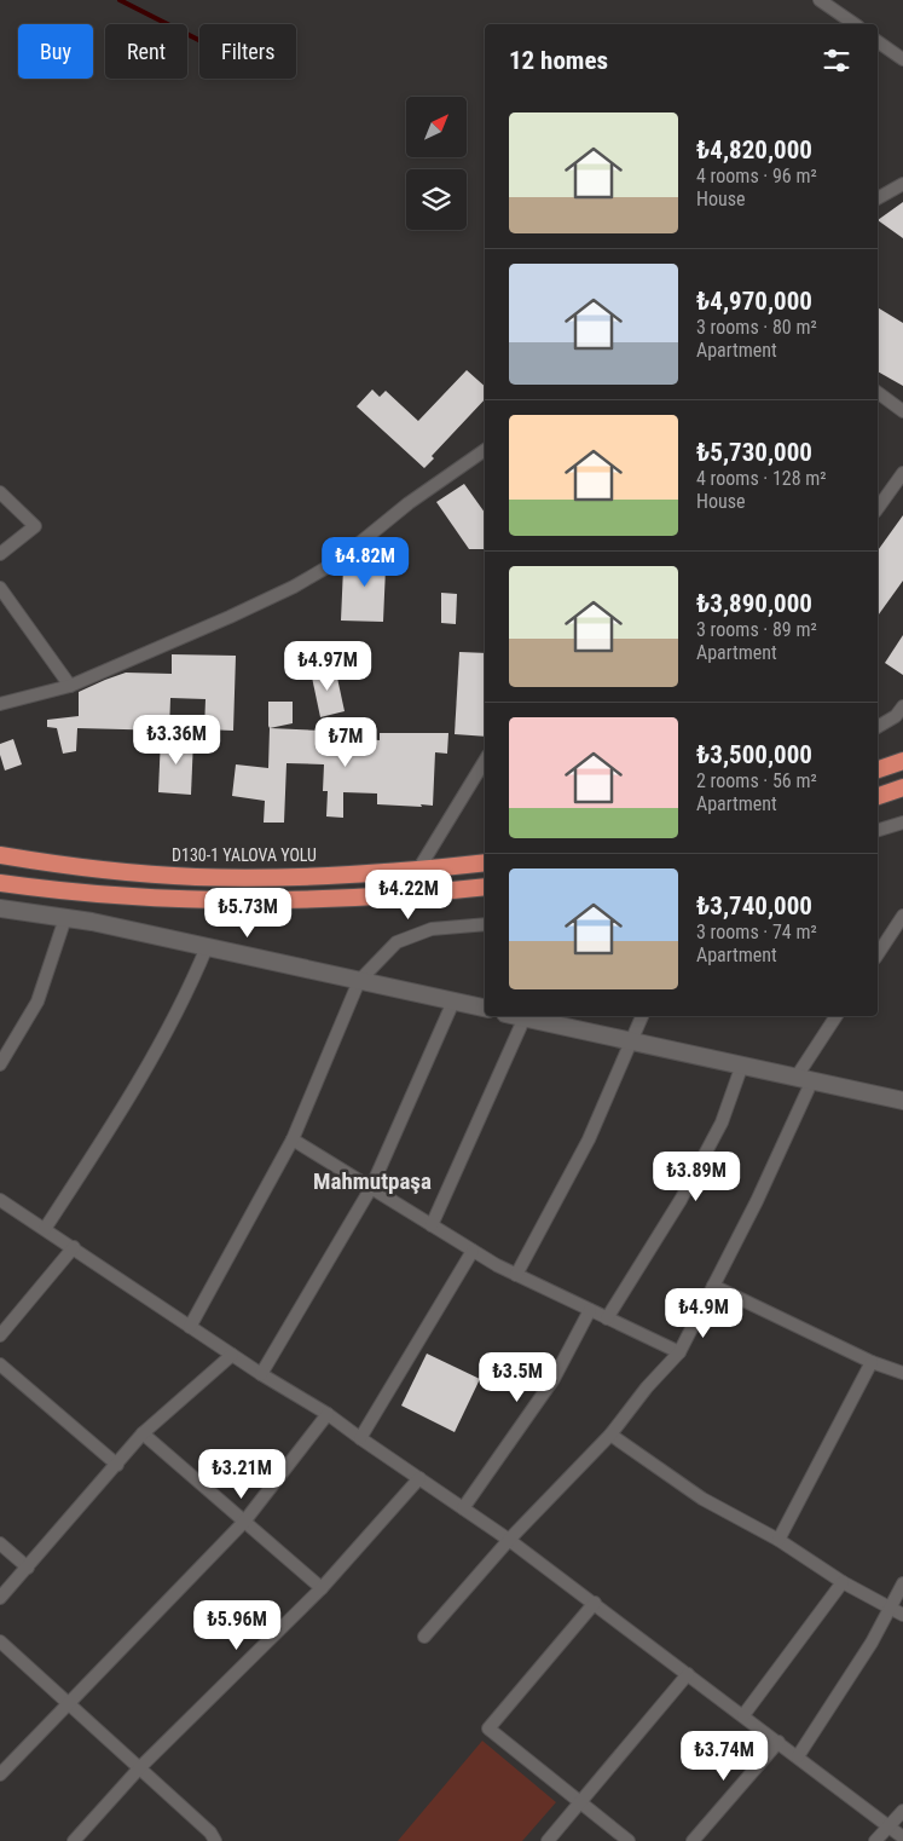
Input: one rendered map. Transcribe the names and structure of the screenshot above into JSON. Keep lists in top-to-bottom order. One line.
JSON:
{"streets":{"highway":["D130-1 YALOVA YOLU"]},"districts":["Mahmutpaşa"],"north":"top right","page":{"chip":["Buy","Rent","Filters"],"heading":"12 homes","list":[{"name":"₺4,820,000","note":"4 rooms · 96 m² · House"},{"name":"₺4,970,000","note":"3 rooms · 80 m² · Apartment"},{"name":"₺5,730,000","note":"4 rooms · 128 m² · House"},{"name":"₺3,890,000","note":"3 rooms · 89 m² · Apartment"},{"name":"₺3,500,000","note":"2 rooms · 56 m² · Apartment"},{"name":"₺3,740,000","note":"3 rooms · 74 m² · Apartment"}],"price":["₺4.82M","₺4.97M","₺3.36M","₺7M","₺4.22M","₺5.73M","₺3.89M","₺4.9M","₺3.5M","₺3.21M","₺5.96M","₺3.74M"]}}
